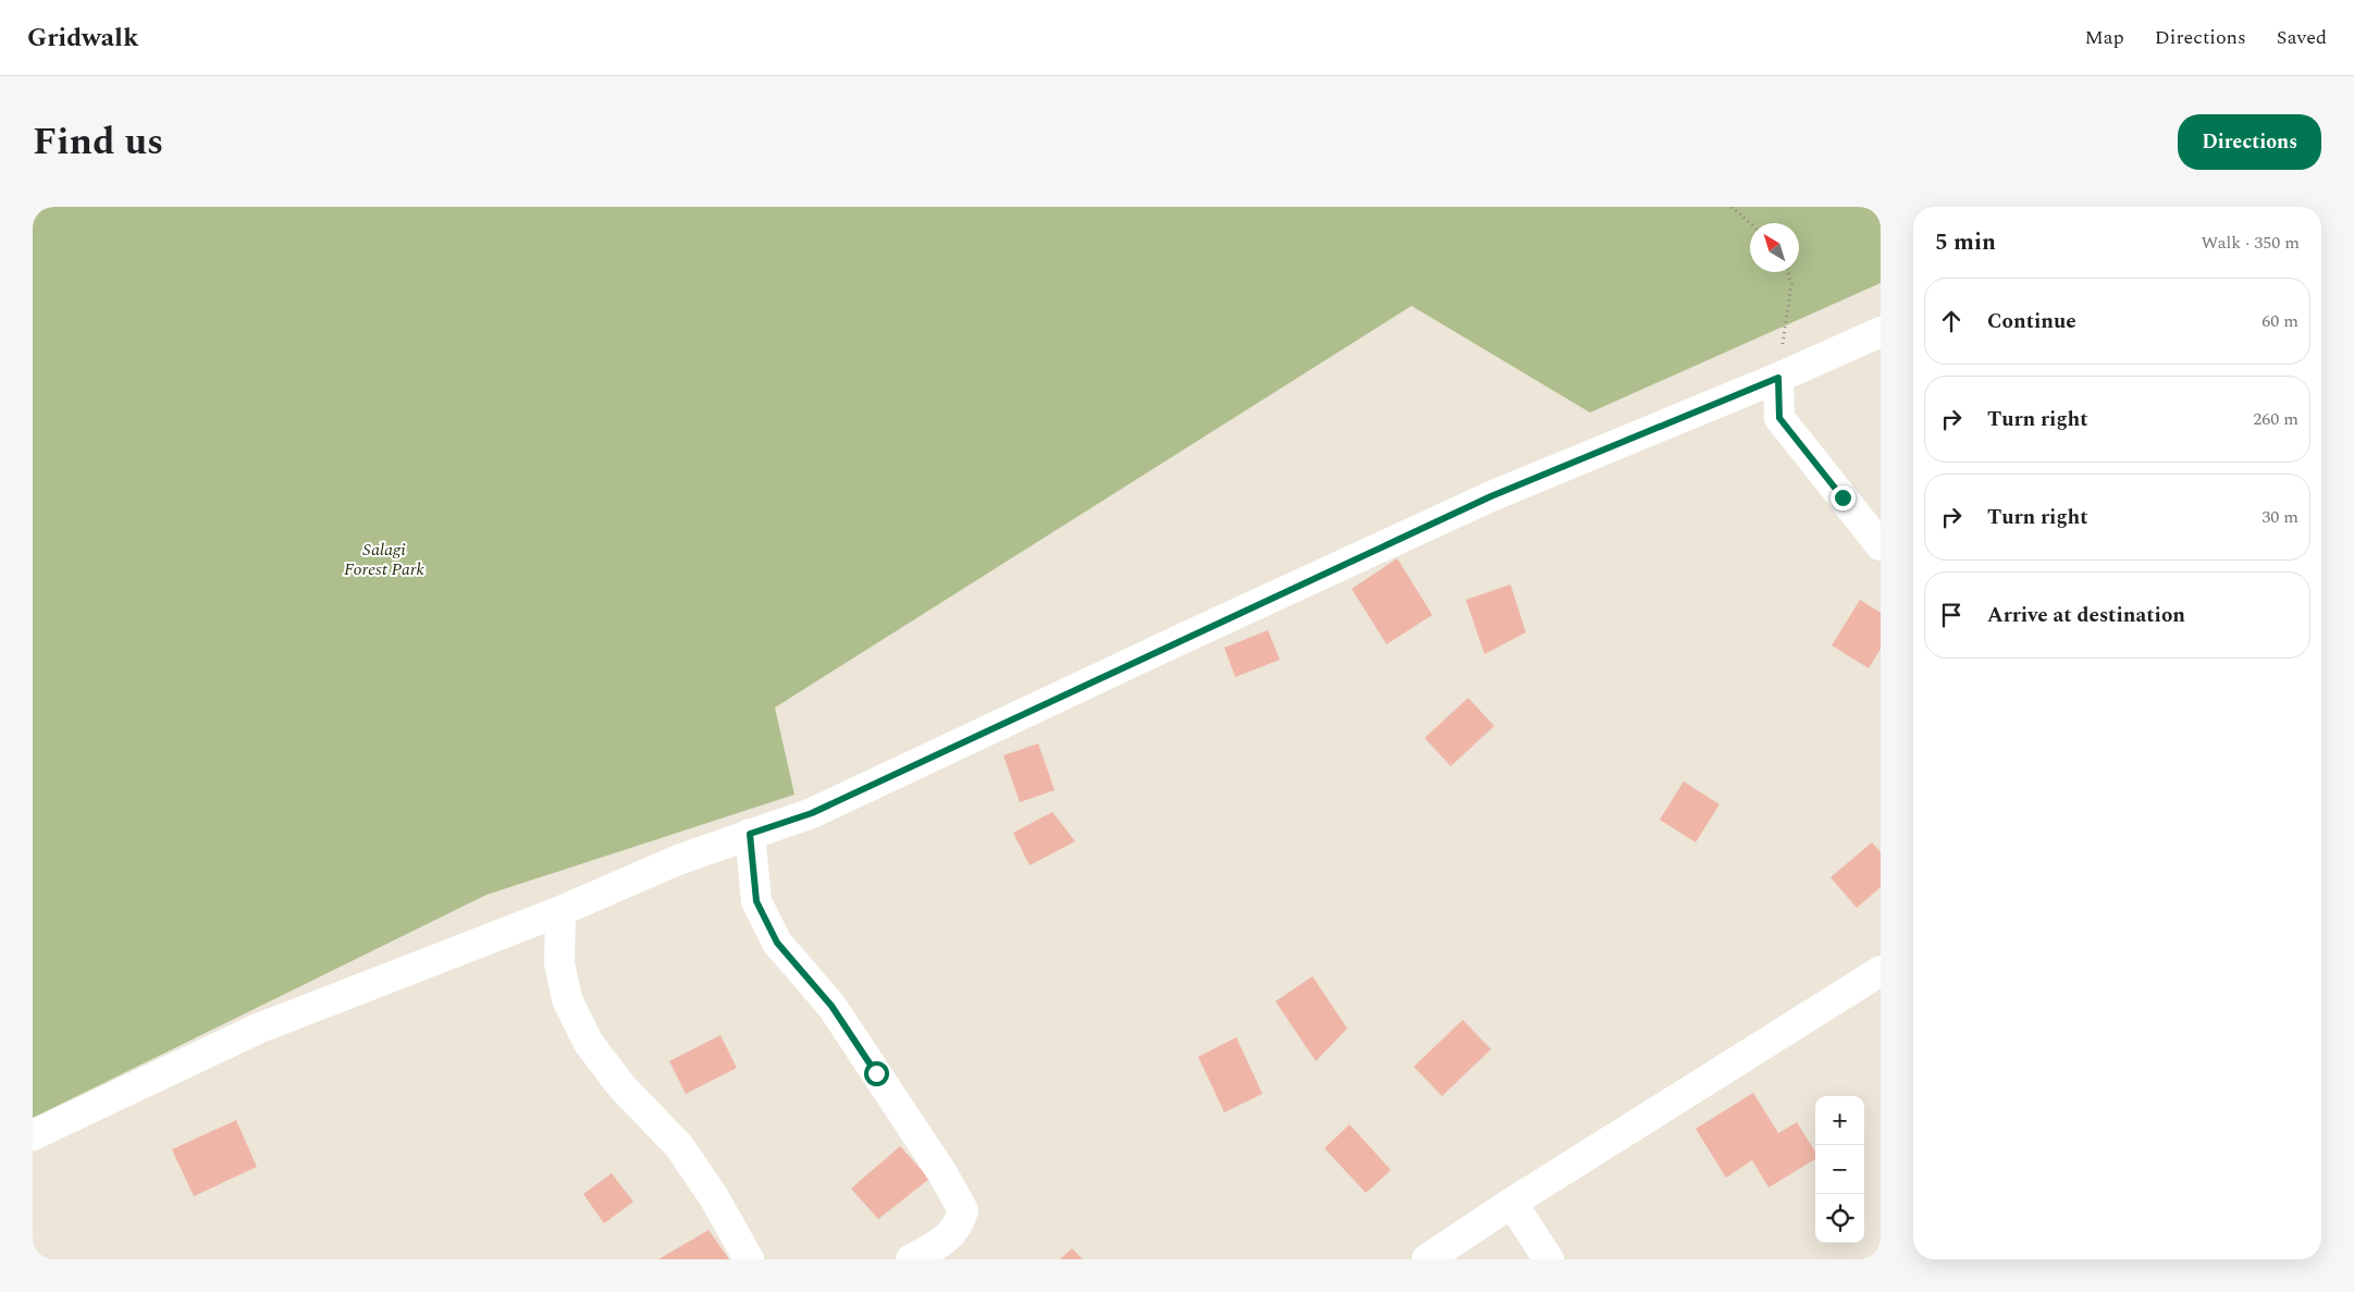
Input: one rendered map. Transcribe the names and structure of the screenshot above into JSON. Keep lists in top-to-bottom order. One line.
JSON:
{"parks":["Salagi Forest Park"],"north":"top left","page":{"header":"Gridwalk","nav":["Map","Directions","Saved"],"title":"Find us","buttons":"Directions","heading":["5 min","Walk · 350 m"],"list":[["Continue","60 m"],["Turn right","260 m"],["Turn right","30 m"],"Arrive at destination"],"map_buttons":["+","−"]}}
